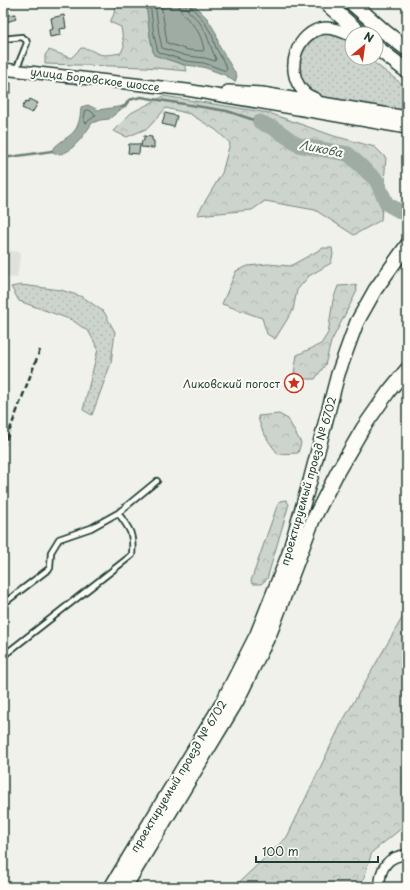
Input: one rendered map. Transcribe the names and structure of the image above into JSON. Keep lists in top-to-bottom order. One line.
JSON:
{"streets":{"main road":["проектируемый проезд № 6702"],"street":["улица Боровское шоссе"]},"water":["Ликова"],"places":{"place":["Ликовский погост"]},"scale_bar":"100 m","north":"top right"}
